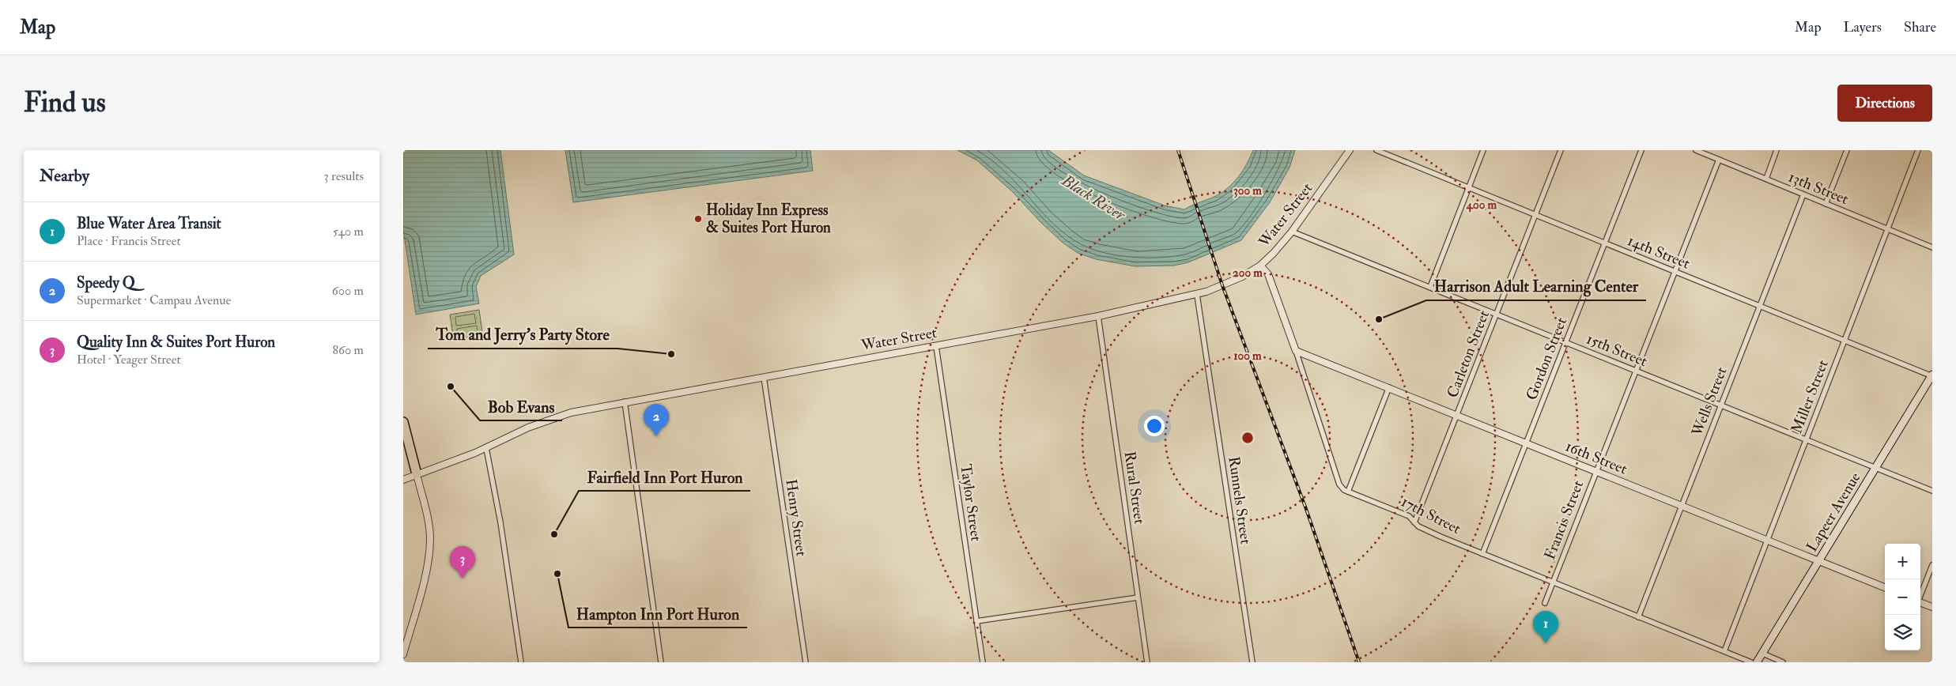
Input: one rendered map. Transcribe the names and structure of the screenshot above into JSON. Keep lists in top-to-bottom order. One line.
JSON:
{"streets":{"main road":["Lapeer Avenue"],"street":["13th Street","Water Street","14th Street","15th Street","Carleton Street","Gordon Street","Miller Street","Wells Street","16th Street","Rural Street","Runnels Street","Taylor Street","17th Street","Henry Street","Francis Street"]},"crossings":[["13th Street","Miller Street"],["13th Street","Wells Street"],["13th Street","Francis Street"],["Water Street","15th Street"],["Water Street","Rural Street"],["Water Street","Runnels Street"],["Water Street","Taylor Street"],["Water Street","Henry Street"],["14th Street","Carleton Street"],["14th Street","Gordon Street"],["14th Street","Miller Street"],["14th Street","Wells Street"],["14th Street","Lapeer Avenue"],["14th Street","Francis Street"],["15th Street","Carleton Street"],["15th Street","Gordon Street"],["15th Street","Miller Street"],["15th Street","Wells Street"],["15th Street","Lapeer Avenue"],["15th Street","Francis Street"],["Carleton Street","16th Street"],["Carleton Street","17th Street"],["Gordon Street","16th Street"],["Gordon Street","17th Street"],["Miller Street","16th Street"],["Miller Street","17th Street"],["Wells Street","16th Street"],["Wells Street","17th Street"],["16th Street","Lapeer Avenue"],["16th Street","Francis Street"],["17th Street","Francis Street"]],"water":["Black River"],"places":["Holiday Inn Express & Suites Port Huron","Harrison Adult Learning Center","Tom and Jerry's Party Store","Bob Evans","Fairfield Inn Port Huron","Hampton Inn Port Huron"],"page":{"header":"Map","nav":["Map","Layers","Share"],"buttons":"Directions","title":"Find us","heading":["Nearby","3 results"],"list":[{"mark":"1","name":"Blue Water Area Transit","note":"Place · Francis Street","value":"540 m"},{"mark":"2","name":"Speedy Q","note":"Supermarket · Campau Avenue","value":"600 m"},{"mark":"3","name":"Quality Inn & Suites Port Huron","note":"Hotel · Yeager Street","value":"860 m"}],"pins":["2","3","1"],"map_buttons":["+","−"]},"rings":["300 m","400 m","200 m","100 m"]}
